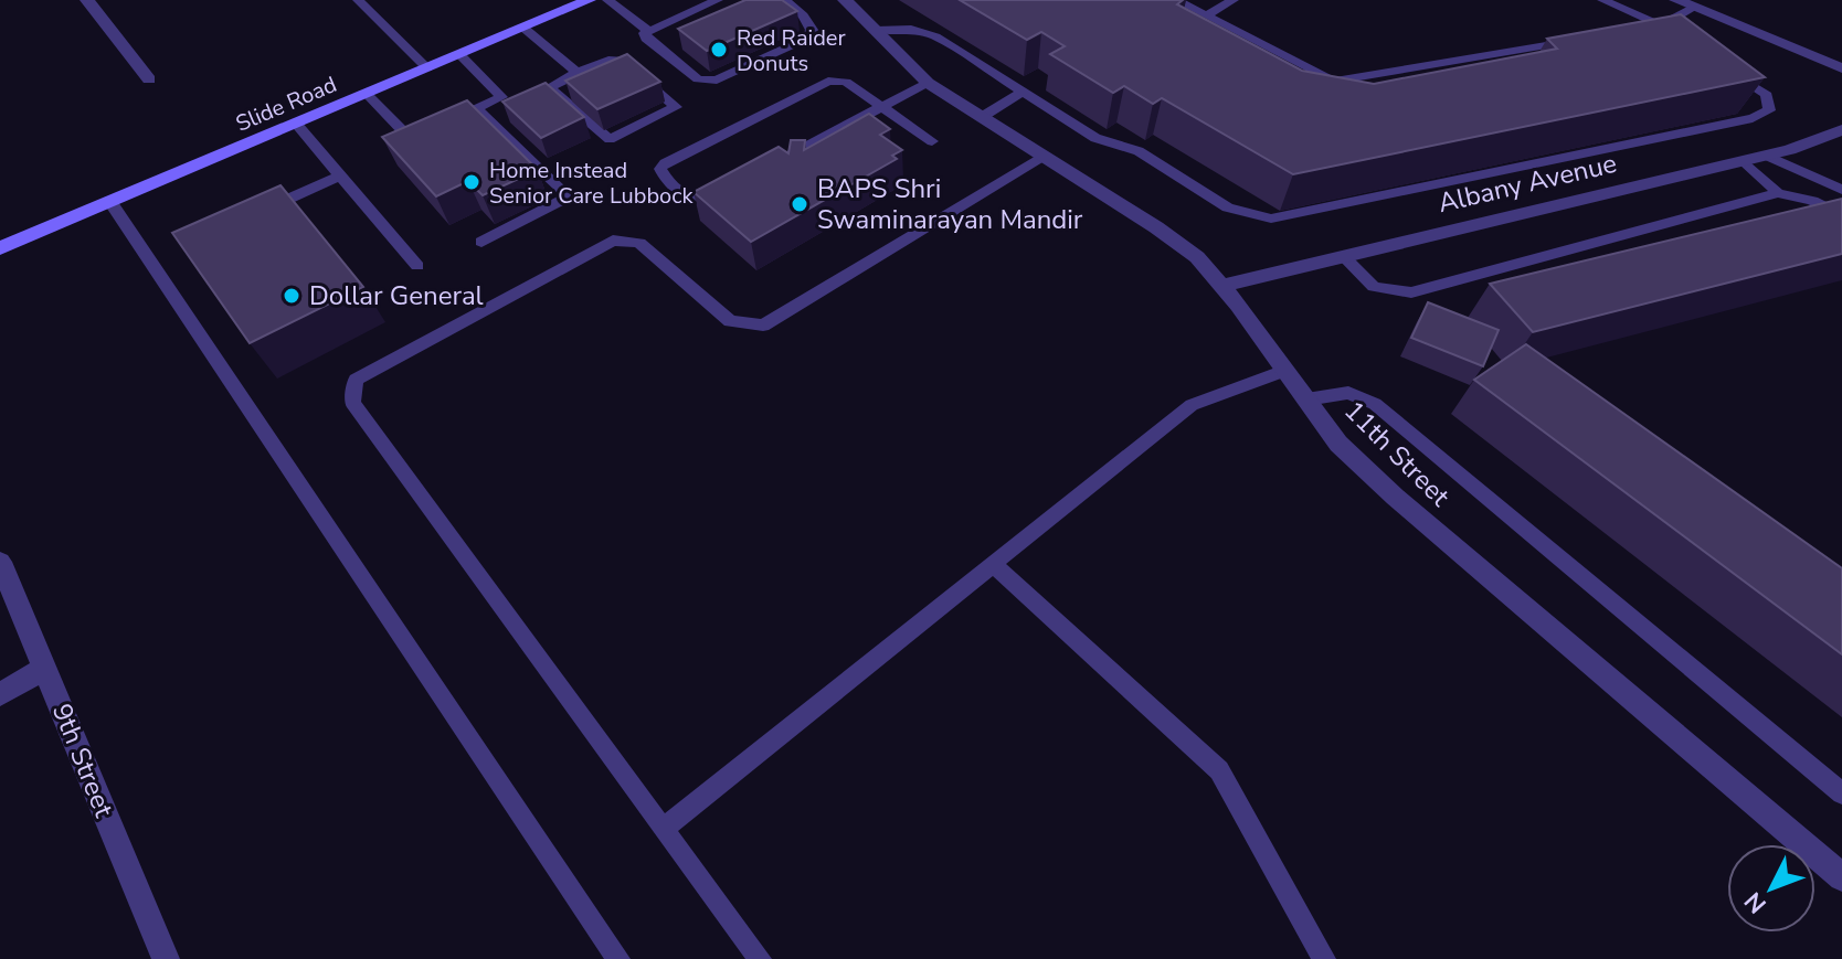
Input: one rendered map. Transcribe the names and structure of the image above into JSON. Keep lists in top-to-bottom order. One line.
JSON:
{"streets":{"main road":["Slide Road"],"street":["Albany Avenue","11th Street","9th Street"]},"crossings":[["Albany Avenue","11th Street"]],"places":["Red Raider Donuts","Home Instead Senior Care Lubbock","BAPS Shri Swaminarayan Mandir","Dollar General"],"north":"bottom left"}
